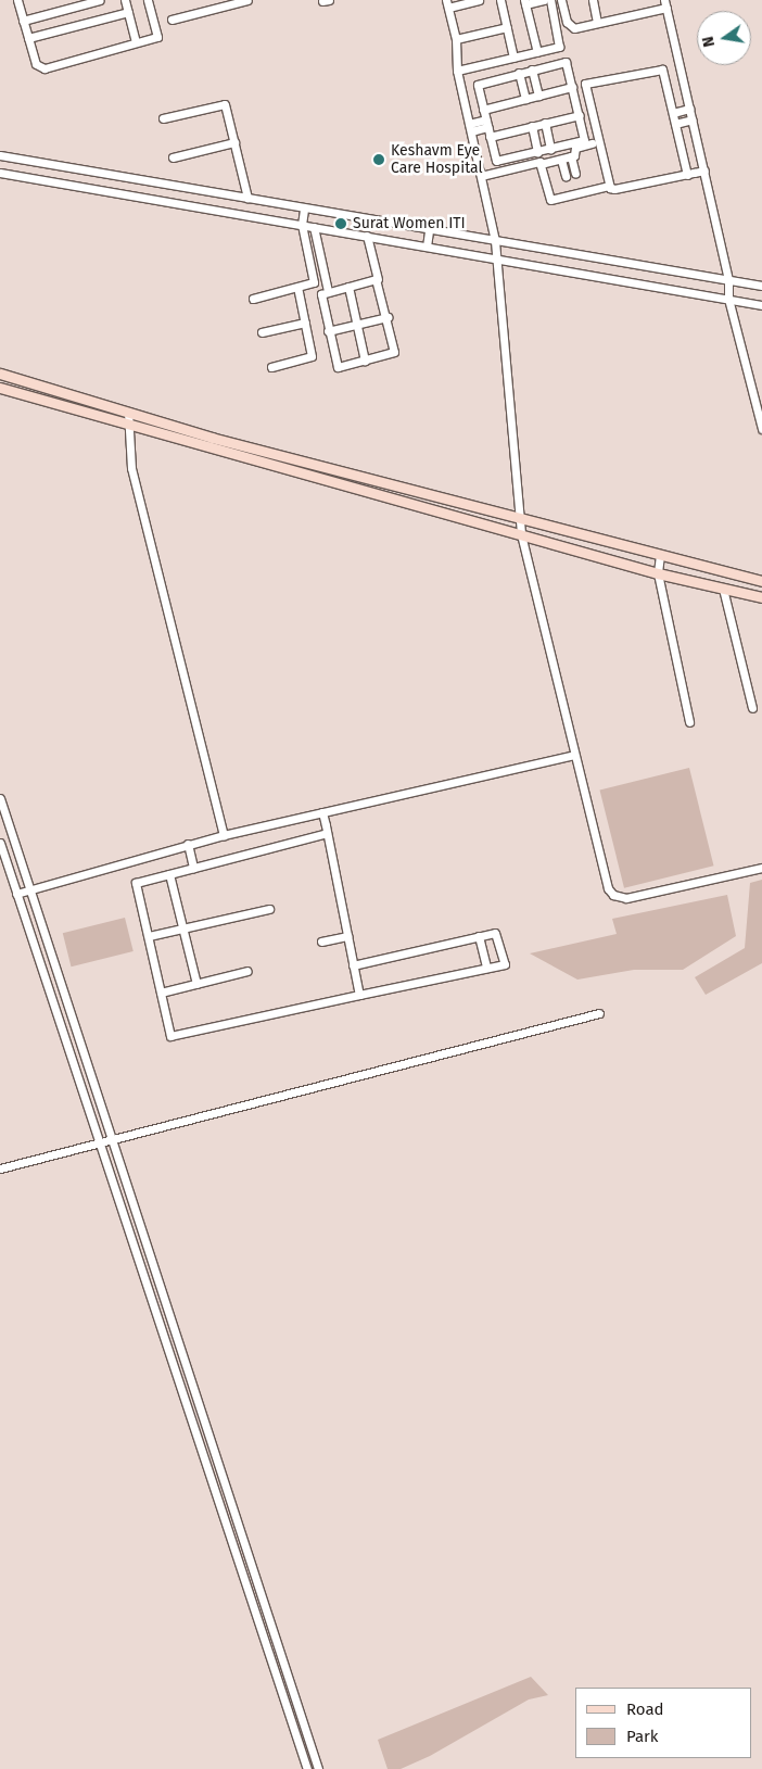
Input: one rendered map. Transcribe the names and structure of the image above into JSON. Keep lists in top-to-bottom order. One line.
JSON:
{"places":["Keshavm Eye Care Hospital","Surat Women ITI"],"legend":["Road","Park"],"north":"left"}
